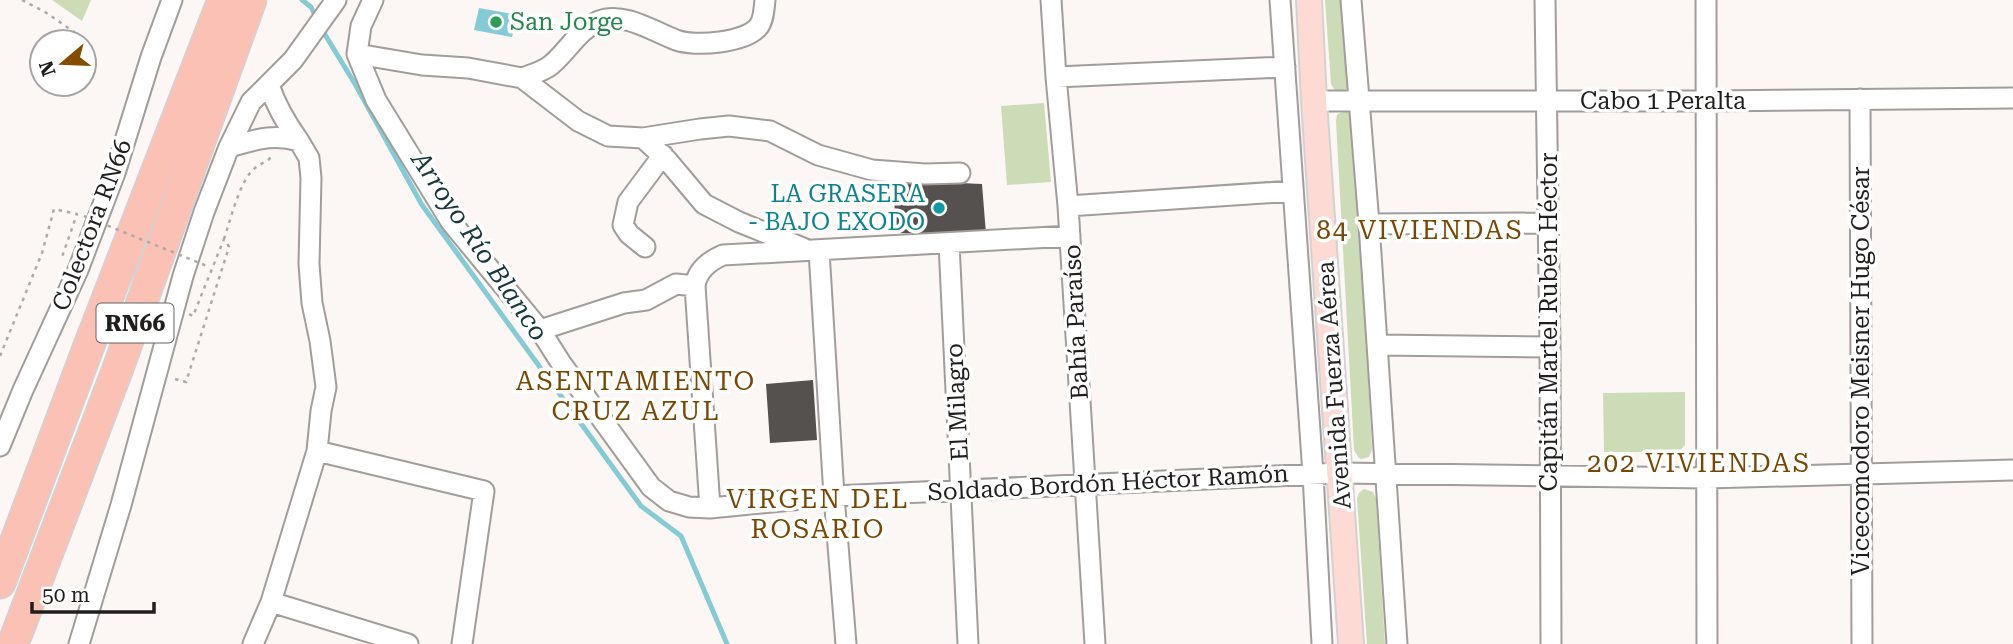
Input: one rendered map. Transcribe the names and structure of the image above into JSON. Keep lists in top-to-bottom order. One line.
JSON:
{"streets":{"highway":["RN66"],"main road":["Avenida Fuerza Aérea"],"street":["Cabo 1 Peralta","Colectora RN66","Bahía Paraíso","Capitán Martel Rubén Héctor","Vicecomodoro Meisner Hugo César","El Milagro","Soldado Bordón Héctor Ramón"]},"crossings":[["Cabo 1 Peralta","Capitán Martel Rubén Héctor"],["Cabo 1 Peralta","Vicecomodoro Meisner Hugo César"],["Cabo 1 Peralta","Avenida Fuerza Aérea"],["Bahía Paraíso","Soldado Bordón Héctor Ramón"],["Capitán Martel Rubén Héctor","Soldado Bordón Héctor Ramón"],["Vicecomodoro Meisner Hugo César","Soldado Bordón Héctor Ramón"],["Avenida Fuerza Aérea","Soldado Bordón Héctor Ramón"],["El Milagro","Soldado Bordón Héctor Ramón"]],"districts":["84 VIVIENDAS","ASENTAMIENTO CRUZ AZUL","202 VIVIENDAS","VIRGEN DEL ROSARIO"],"water":["Arroyo Río Blanco"],"places":["San Jorge","LA GRASERA - BAJO EXODO"],"scale_bar":"50 m","north":"left"}
